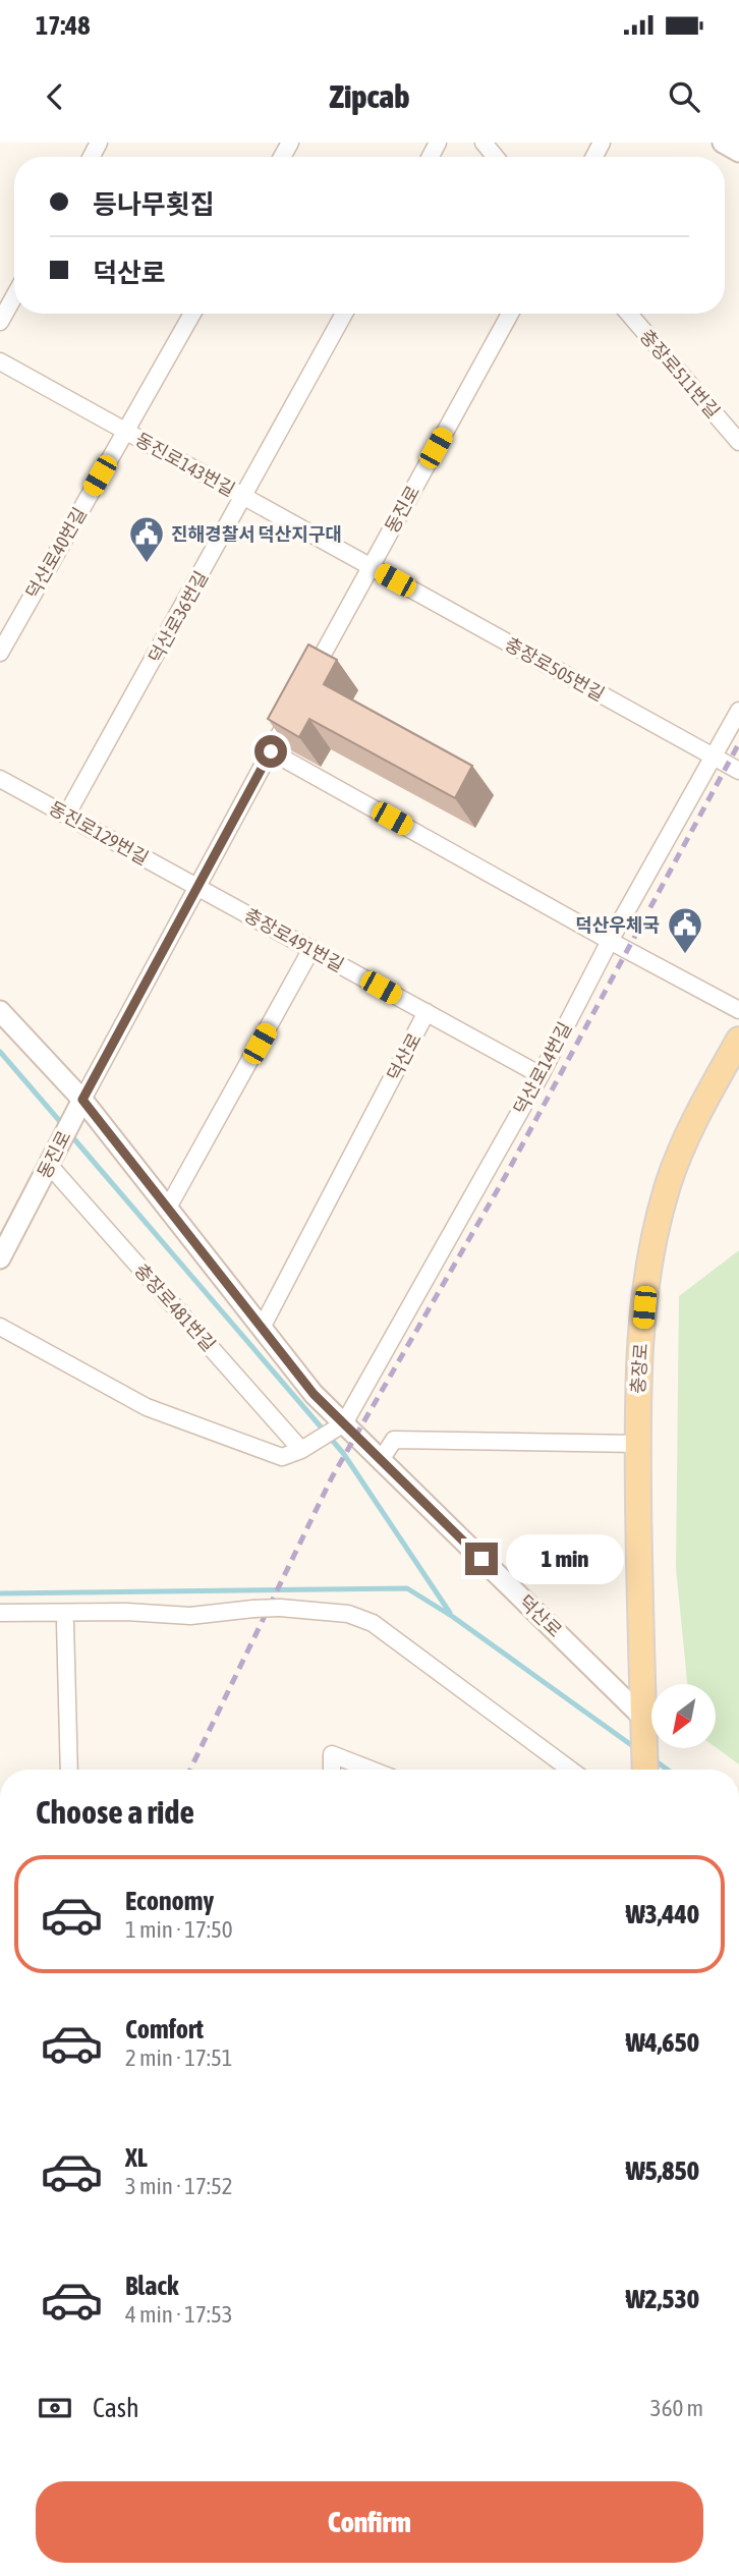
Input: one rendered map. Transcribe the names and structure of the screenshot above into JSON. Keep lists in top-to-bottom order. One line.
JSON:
{"streets":{"main road":["충장로"],"street":["충장로511번길","동진로143번길","동진로","덕산로40번길","덕산로36번길","충장로505번길","동진로129번길","충장로491번길","덕산로","덕산로14번길","충장로481번길"]},"crossings":[["동진로143번길","동진로"],["동진로143번길","덕산로40번길"],["동진로143번길","덕산로36번길"],["동진로143번길","충장로505번길"],["동진로","충장로505번길"],["동진로","동진로129번길"],["동진로","충장로491번길"],["동진로","덕산로"],["동진로","충장로481번길"],["덕산로36번길","동진로129번길"],["충장로505번길","덕산로14번길"],["동진로129번길","충장로491번길"],["충장로491번길","덕산로"],["충장로491번길","덕산로14번길"],["덕산로","덕산로14번길"],["덕산로","충장로"]],"places":{"public building":["진해경찰서 덕산지구대","덕산우체국"]},"north":"bottom left","page":{"status":"17:48","header":"Zipcab","banner":["등나무횟집","덕산로"],"bubble":"1 min","heading":"Choose a ride","list":[{"name":"Economy","note":"1 min · 17:50","value":"₩3,440"},{"name":"Comfort","note":"2 min · 17:51","value":"₩4,650"},{"name":"XL","note":"3 min · 17:52","value":"₩5,850"},{"name":"Black","note":"4 min · 17:53","value":"₩2,530"}],"pay":["Cash","360 m"],"buttons":"Confirm"}}
